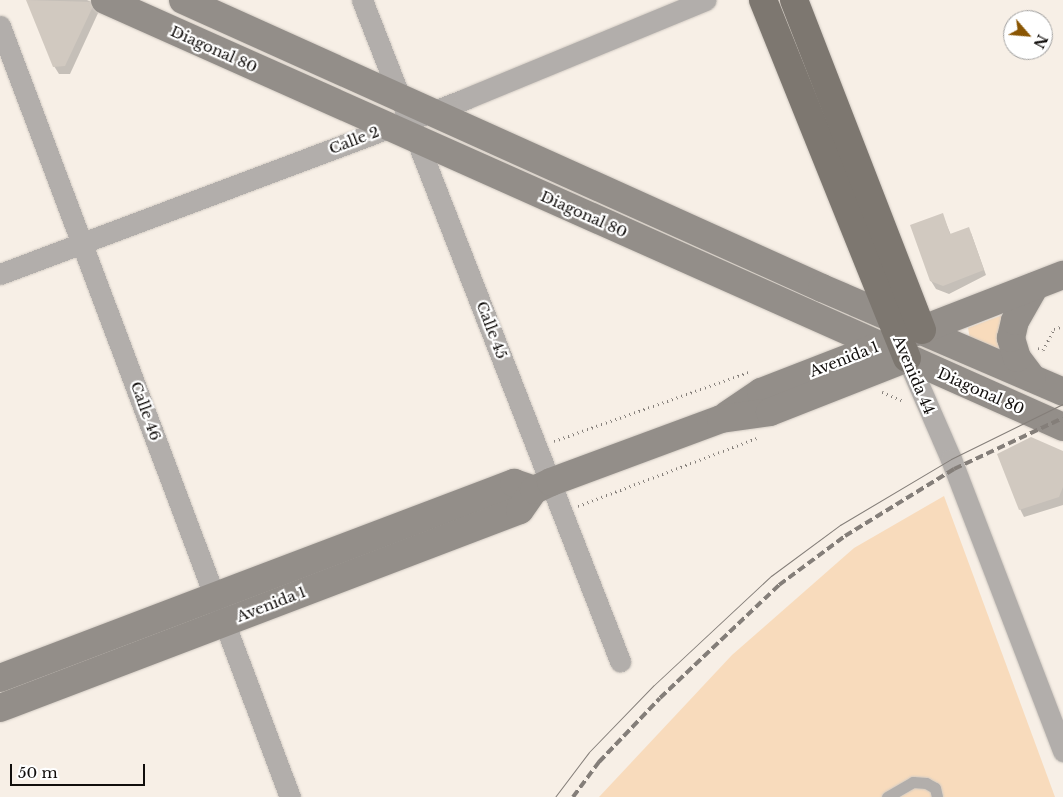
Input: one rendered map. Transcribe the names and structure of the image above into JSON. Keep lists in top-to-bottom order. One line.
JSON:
{"streets":{"main road":["Diagonal 80","Avenida 1","Avenida 44"],"street":["Calle 2","Calle 45","Calle 46"]},"crossings":[["Diagonal 80","Calle 2"],["Diagonal 80","Calle 45"],["Diagonal 80","Avenida 1"],["Diagonal 80","Avenida 44"],["Calle 2","Calle 45"],["Calle 2","Calle 46"],["Calle 45","Avenida 1"],["Avenida 1","Avenida 44"],["Avenida 1","Calle 46"]],"scale_bar":"50 m","north":"bottom right"}
